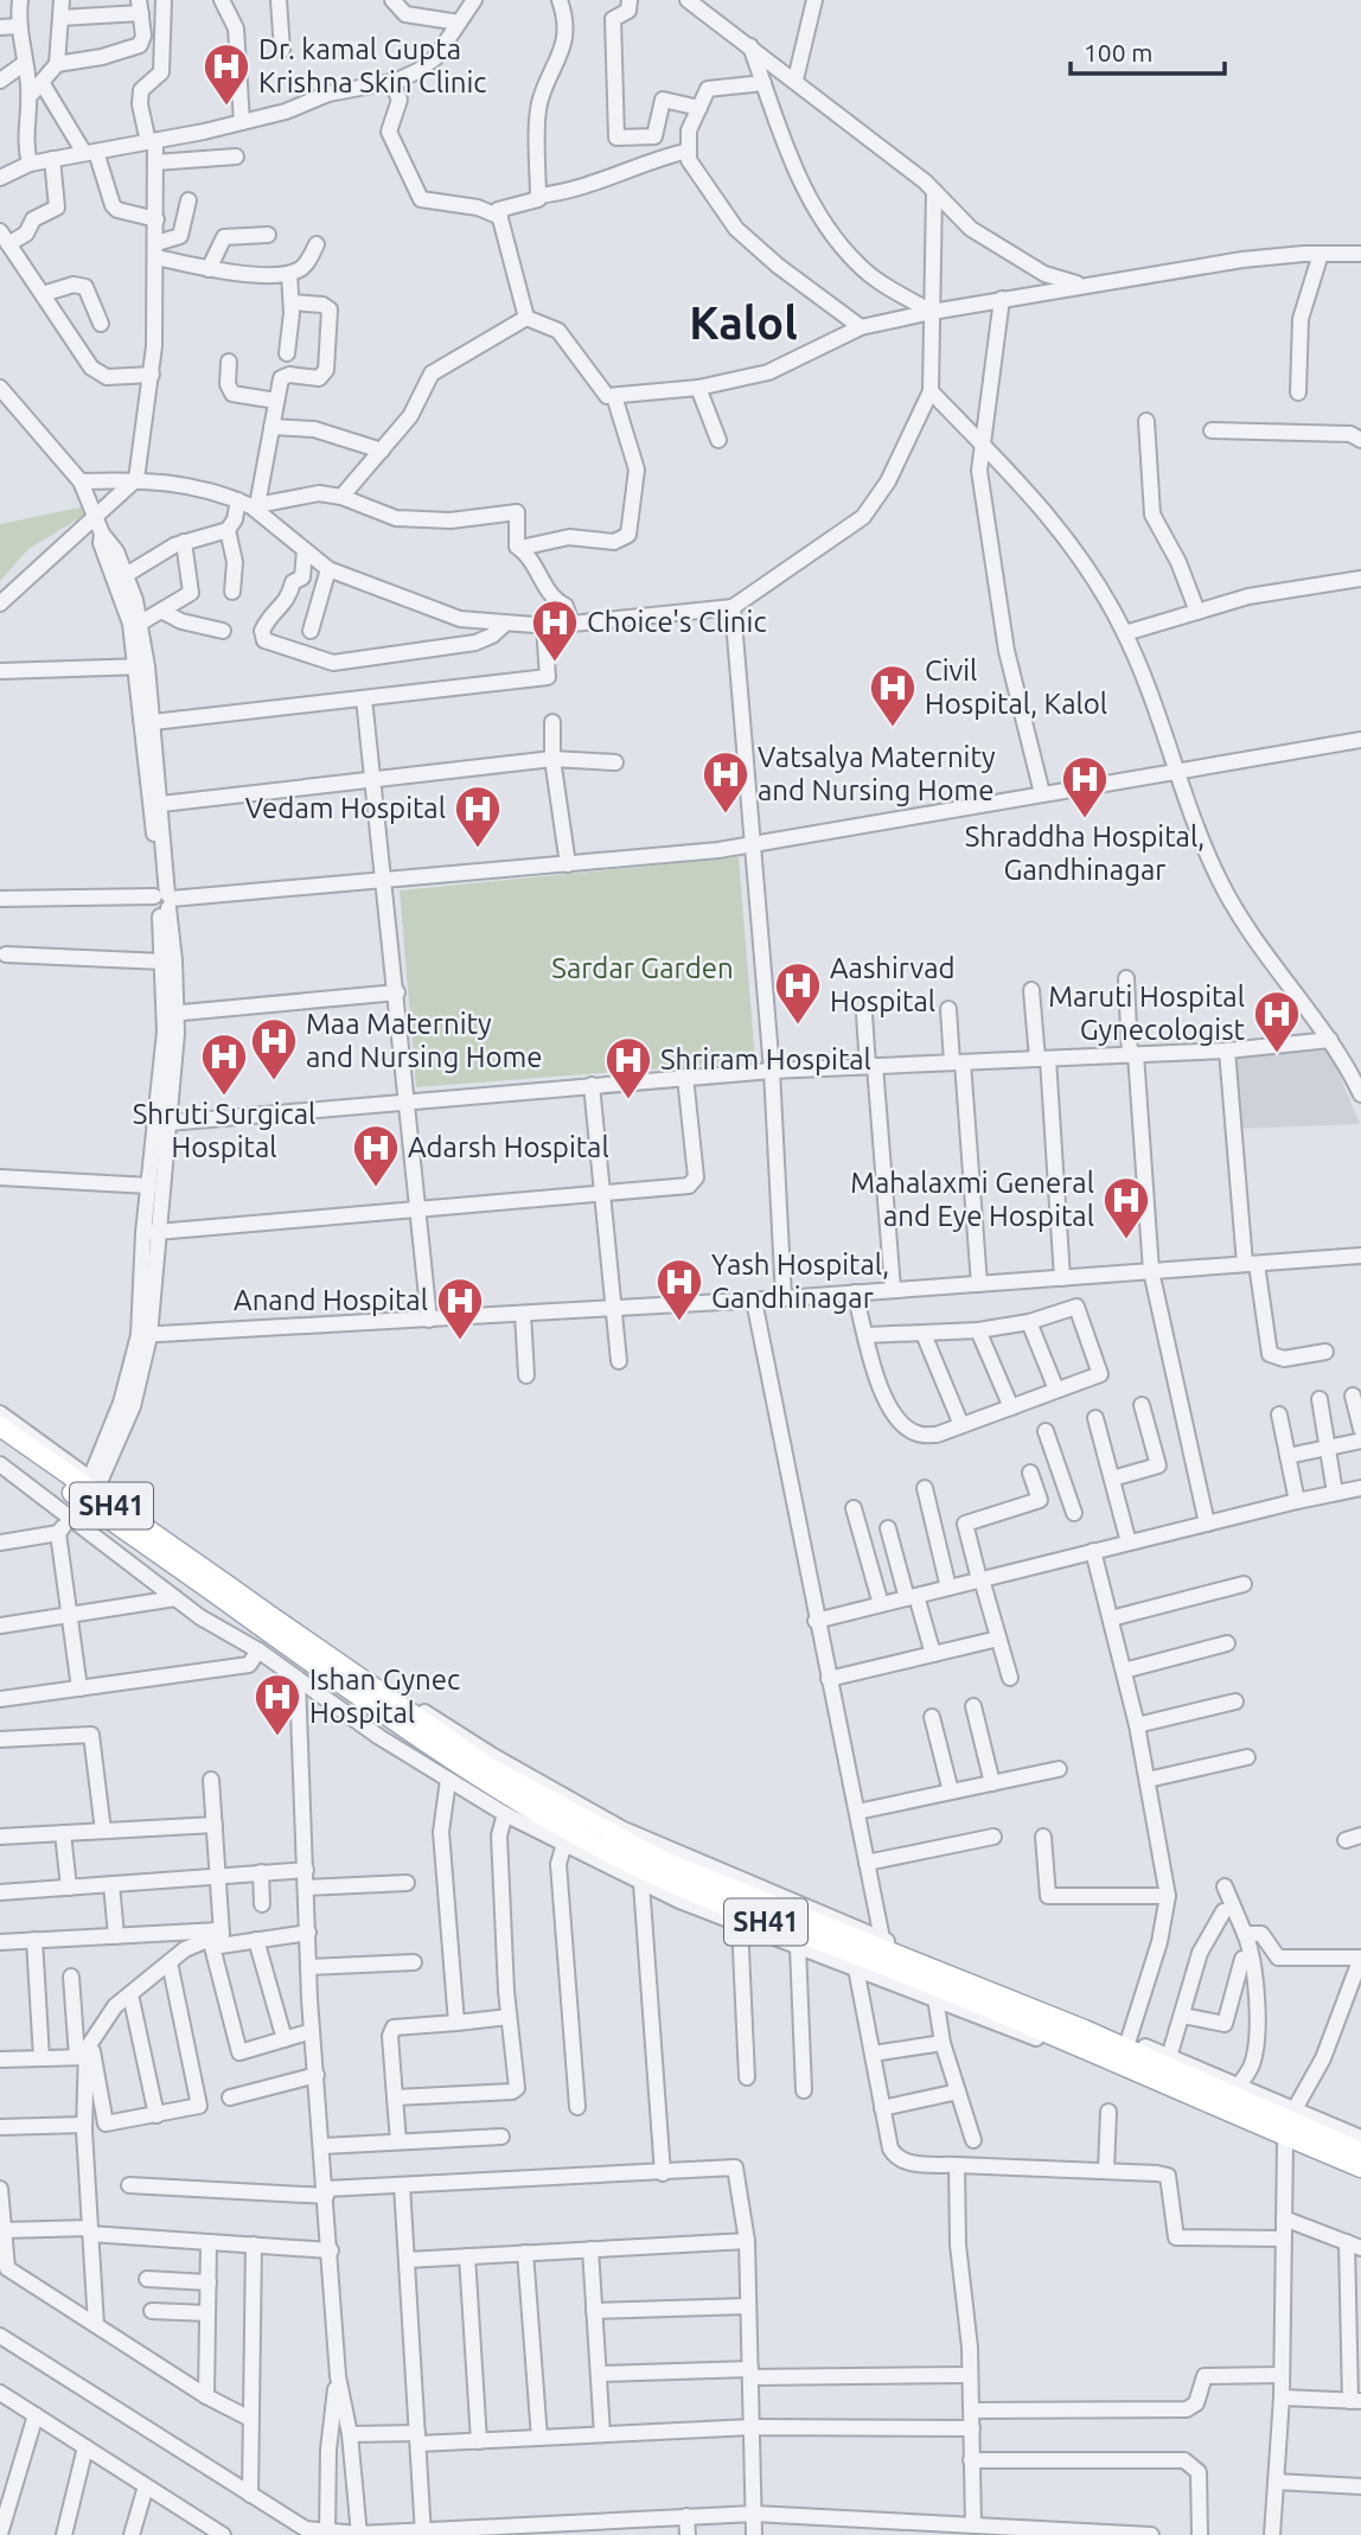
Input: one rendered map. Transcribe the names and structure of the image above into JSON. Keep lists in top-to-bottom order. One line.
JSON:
{"streets":{"main road":["SH41"]},"districts":["Kalol"],"parks":["Sardar Garden"],"places":{"hospital":["Dr. kamal Gupta Krishna Skin Clinic","Choice's Clinic","Civil Hospital, Kalol","Vatsalya Maternity and Nursing Home","Shraddha Hospital, Gandhinagar","Vedam Hospital","Aashirvad Hospital","Maruti Hospital Gynecologist","Maa Maternity and Nursing Home","Shruti Surgical Hospital","Shriram Hospital","Adarsh Hospital","Mahalaxmi General and Eye Hospital","Yash Hospital, Gandhinagar","Anand Hospital","Ishan Gynec Hospital"]},"scale_bar":"100 m"}
